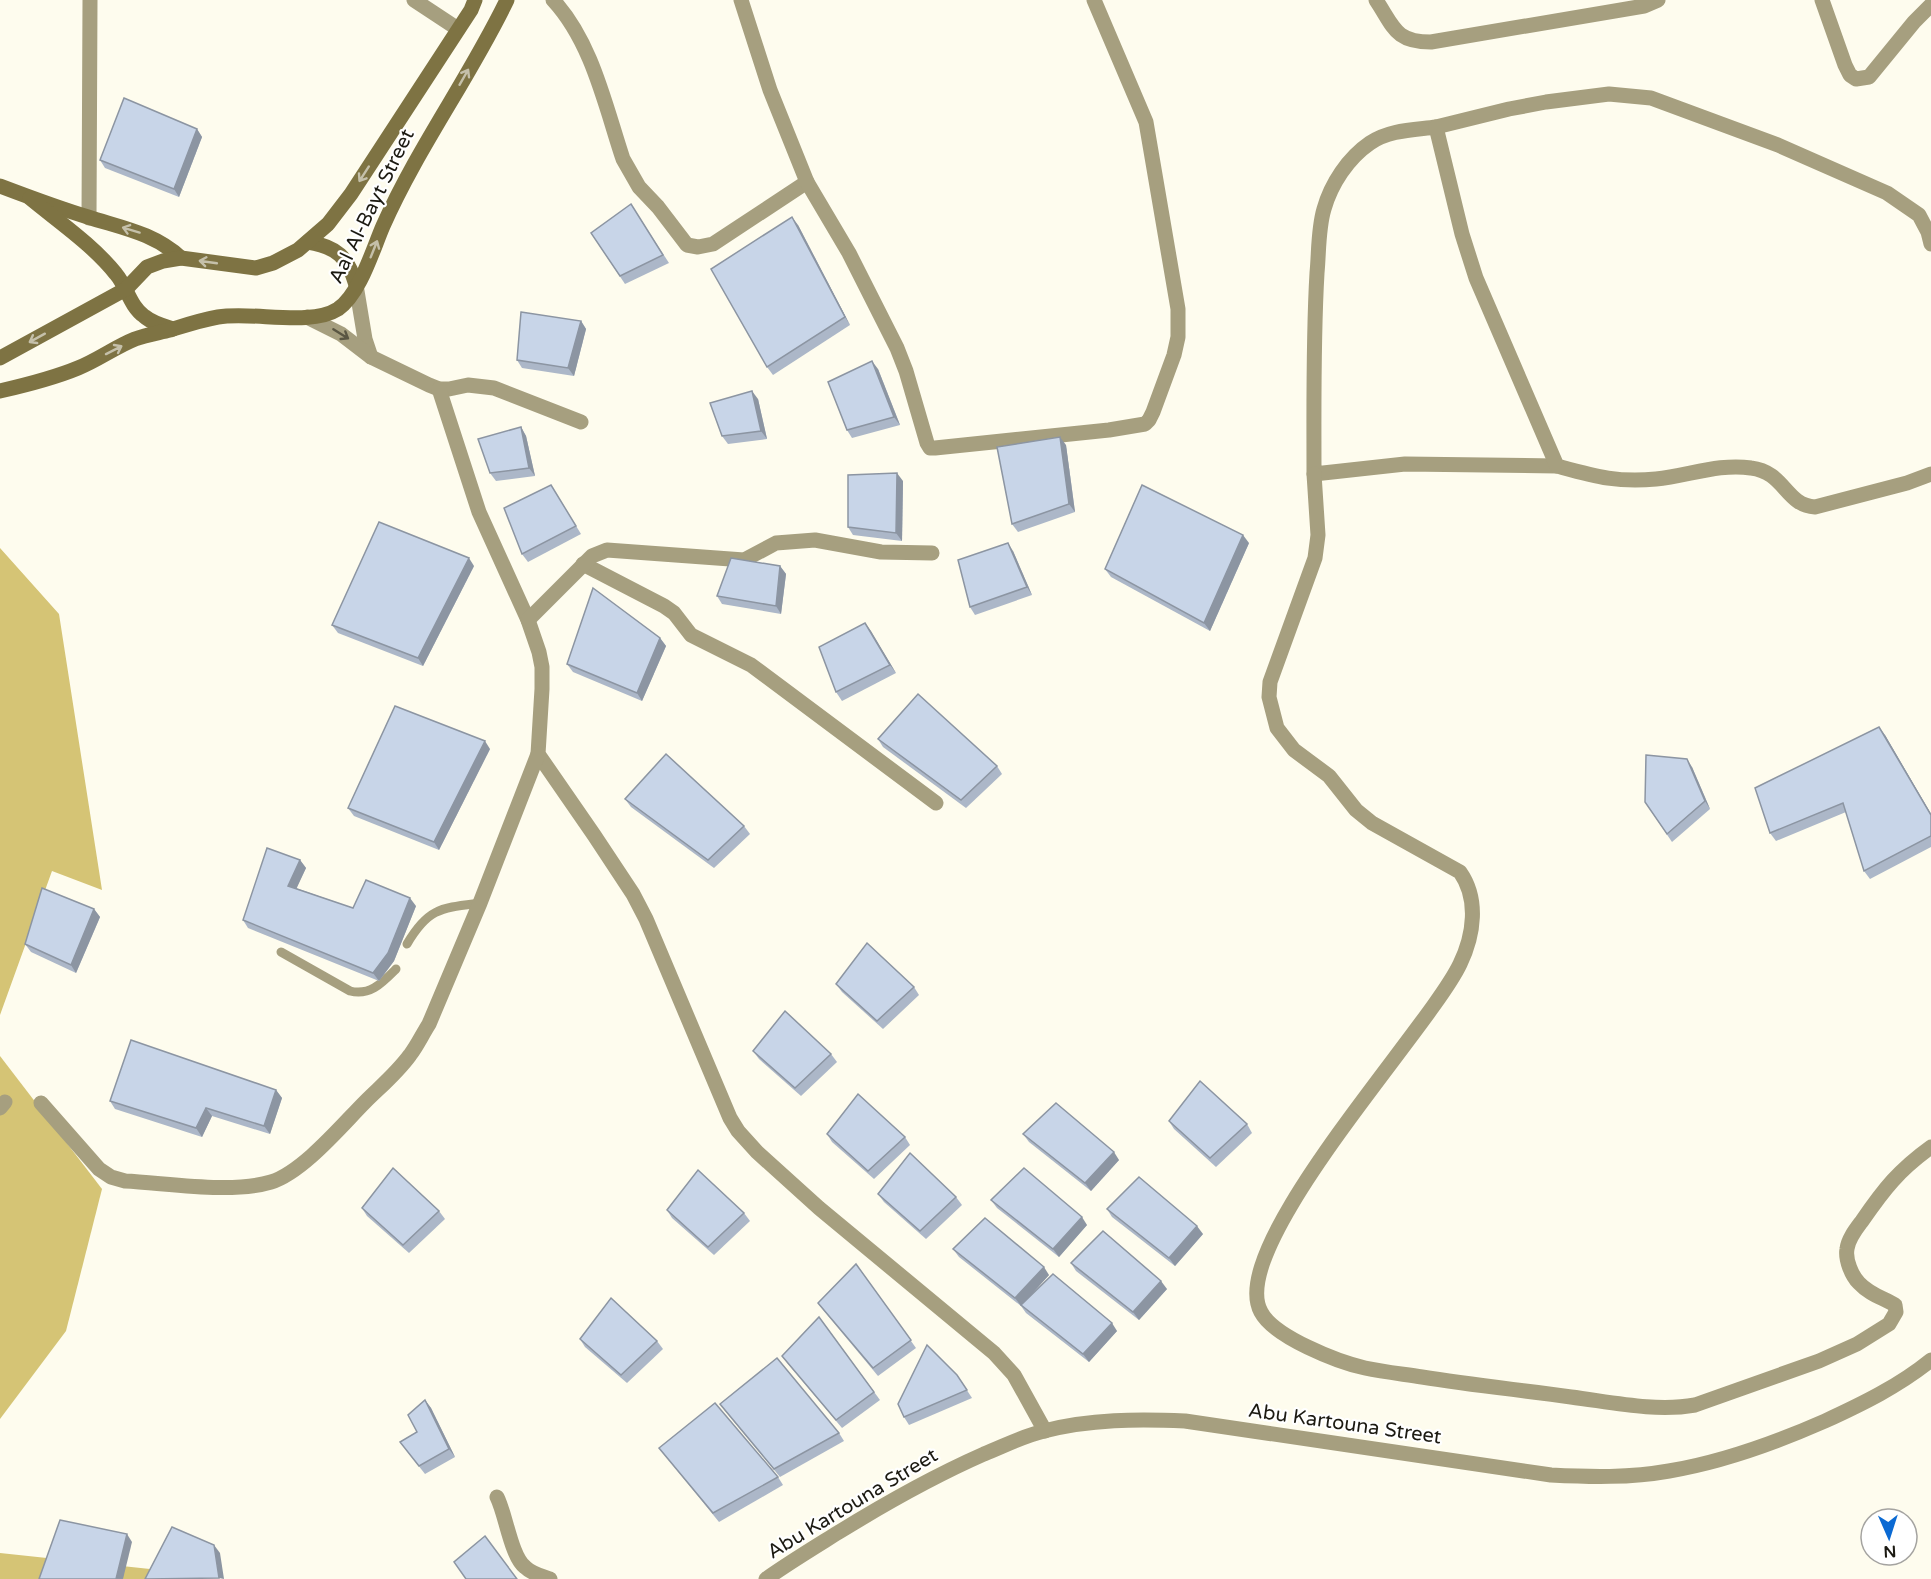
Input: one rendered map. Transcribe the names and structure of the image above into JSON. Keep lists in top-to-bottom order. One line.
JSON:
{"streets":{"street":["Aal Al-Bayt Street","Abu Kartouna Street"]},"north":"bottom"}
